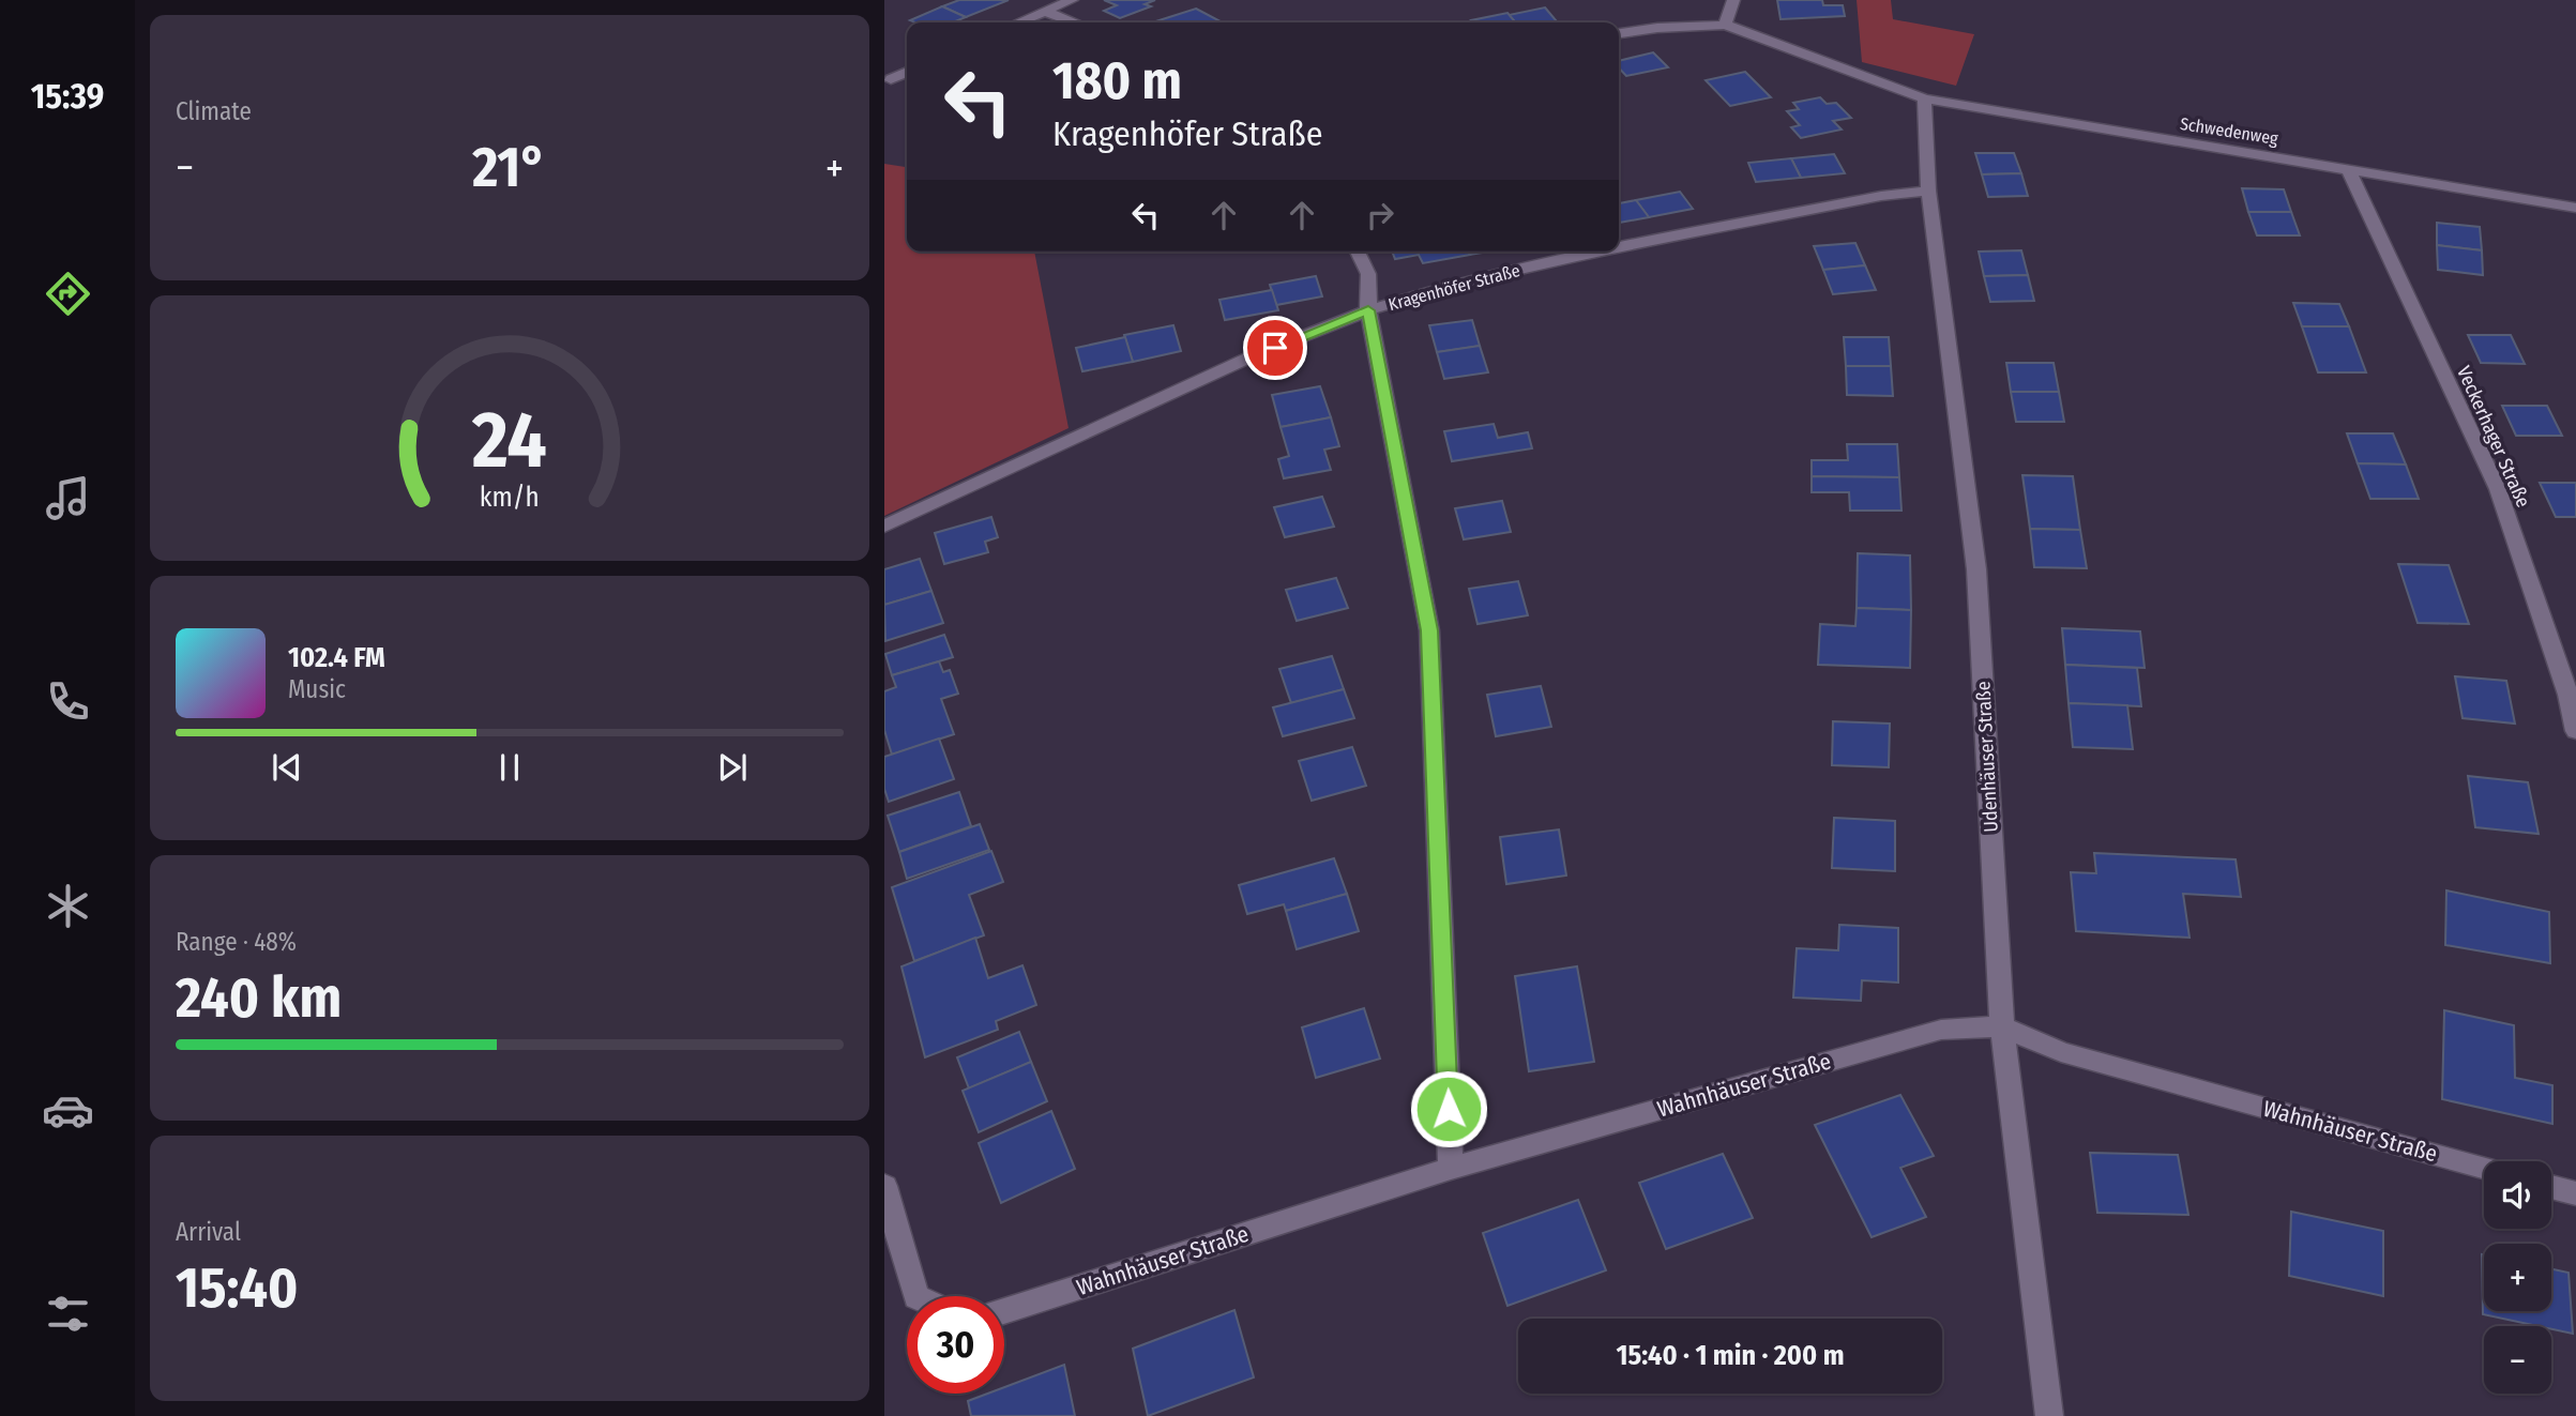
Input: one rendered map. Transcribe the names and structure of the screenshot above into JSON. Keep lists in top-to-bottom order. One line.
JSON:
{"streets":{"street":["Schwedenweg","Kragenhöfer Straße","Veckerhager Straße","Udenhäuser Straße","Wahnhäuser Straße"]},"crossings":[["Schwedenweg","Veckerhager Straße"],["Schwedenweg","Udenhäuser Straße"],["Kragenhöfer Straße","Udenhäuser Straße"],["Udenhäuser Straße","Wahnhäuser Straße"]],"page":{"tabs":"15:39","tile":["Climate",["Range · 48%","240 km"],["Arrival","15:40"]],"turn":["180 m","Kragenhöfer Straße"],"heat":["−","21°","+"],"song":["102.4 FM","Music"],"map_buttons":["+","−"],"limit":"30","trip":"15:40 · 1 min · 200 m","gauge":["24","km/h"]}}
